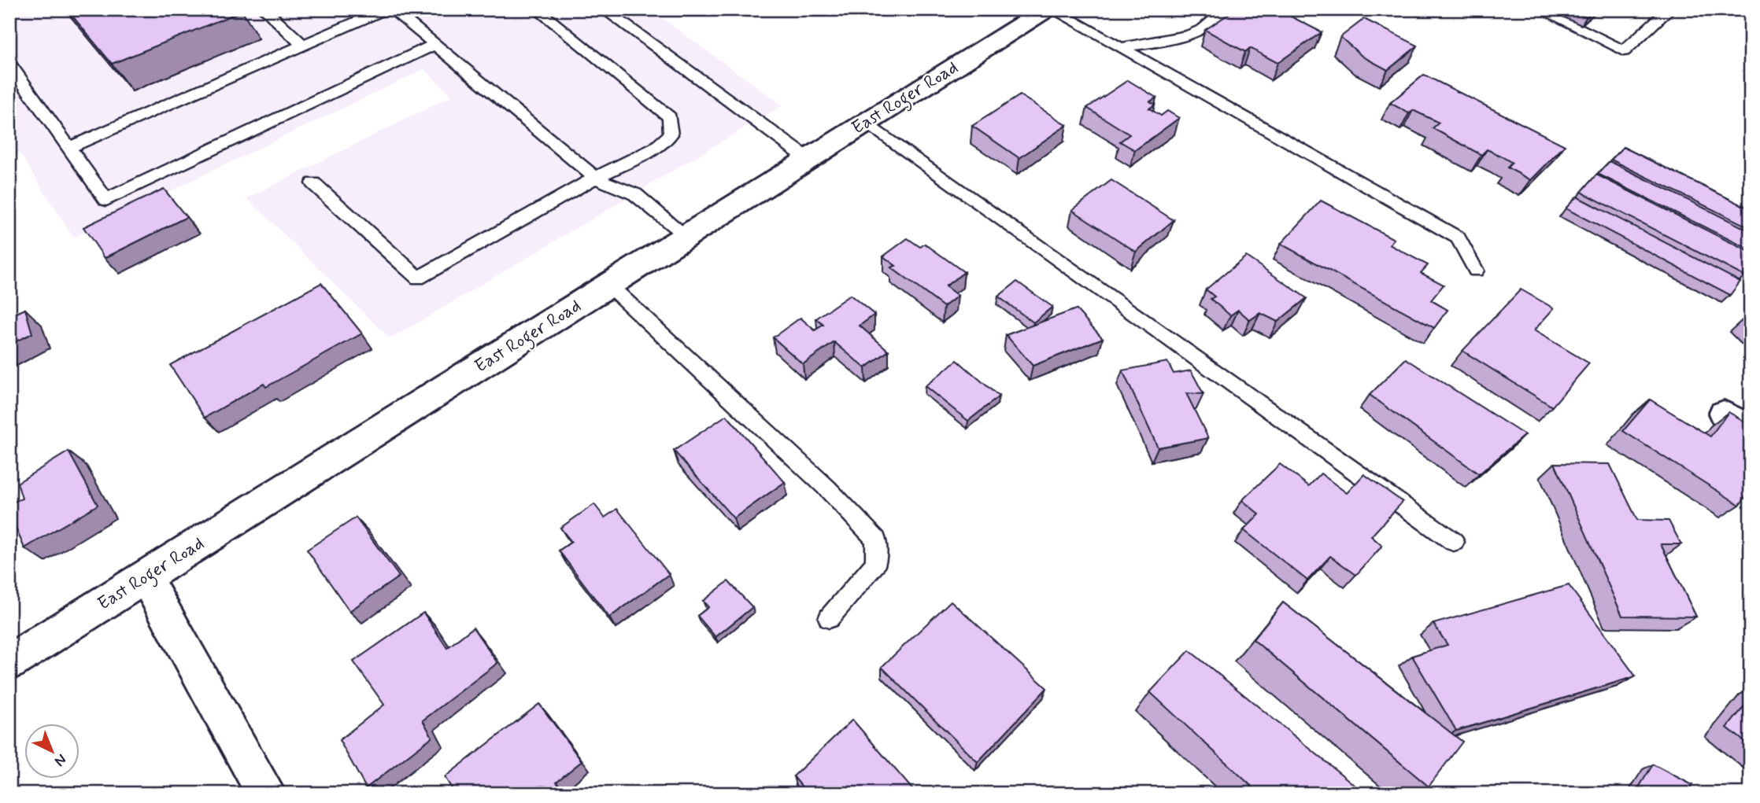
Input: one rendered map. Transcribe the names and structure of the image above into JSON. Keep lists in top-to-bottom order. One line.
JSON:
{"streets":{"street":["East Roger Road"]},"north":"bottom right"}
